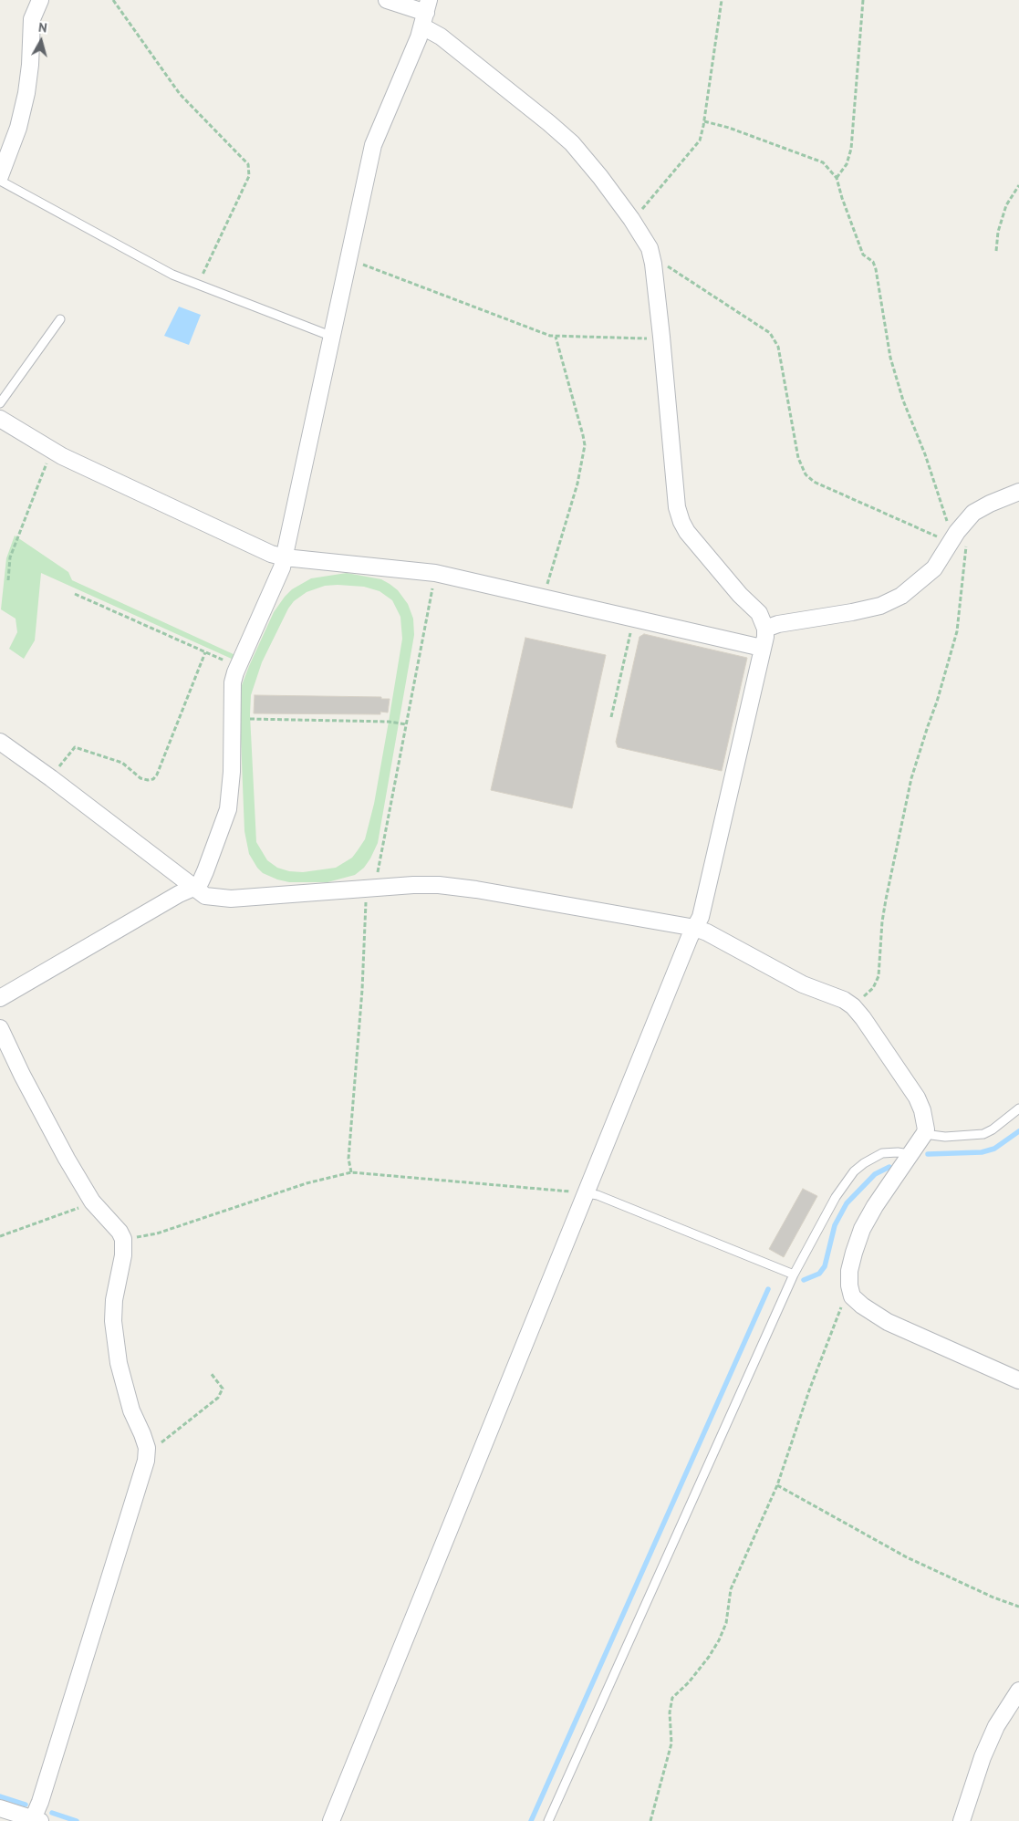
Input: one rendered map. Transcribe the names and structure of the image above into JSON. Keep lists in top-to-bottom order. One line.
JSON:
{"north":"top"}
